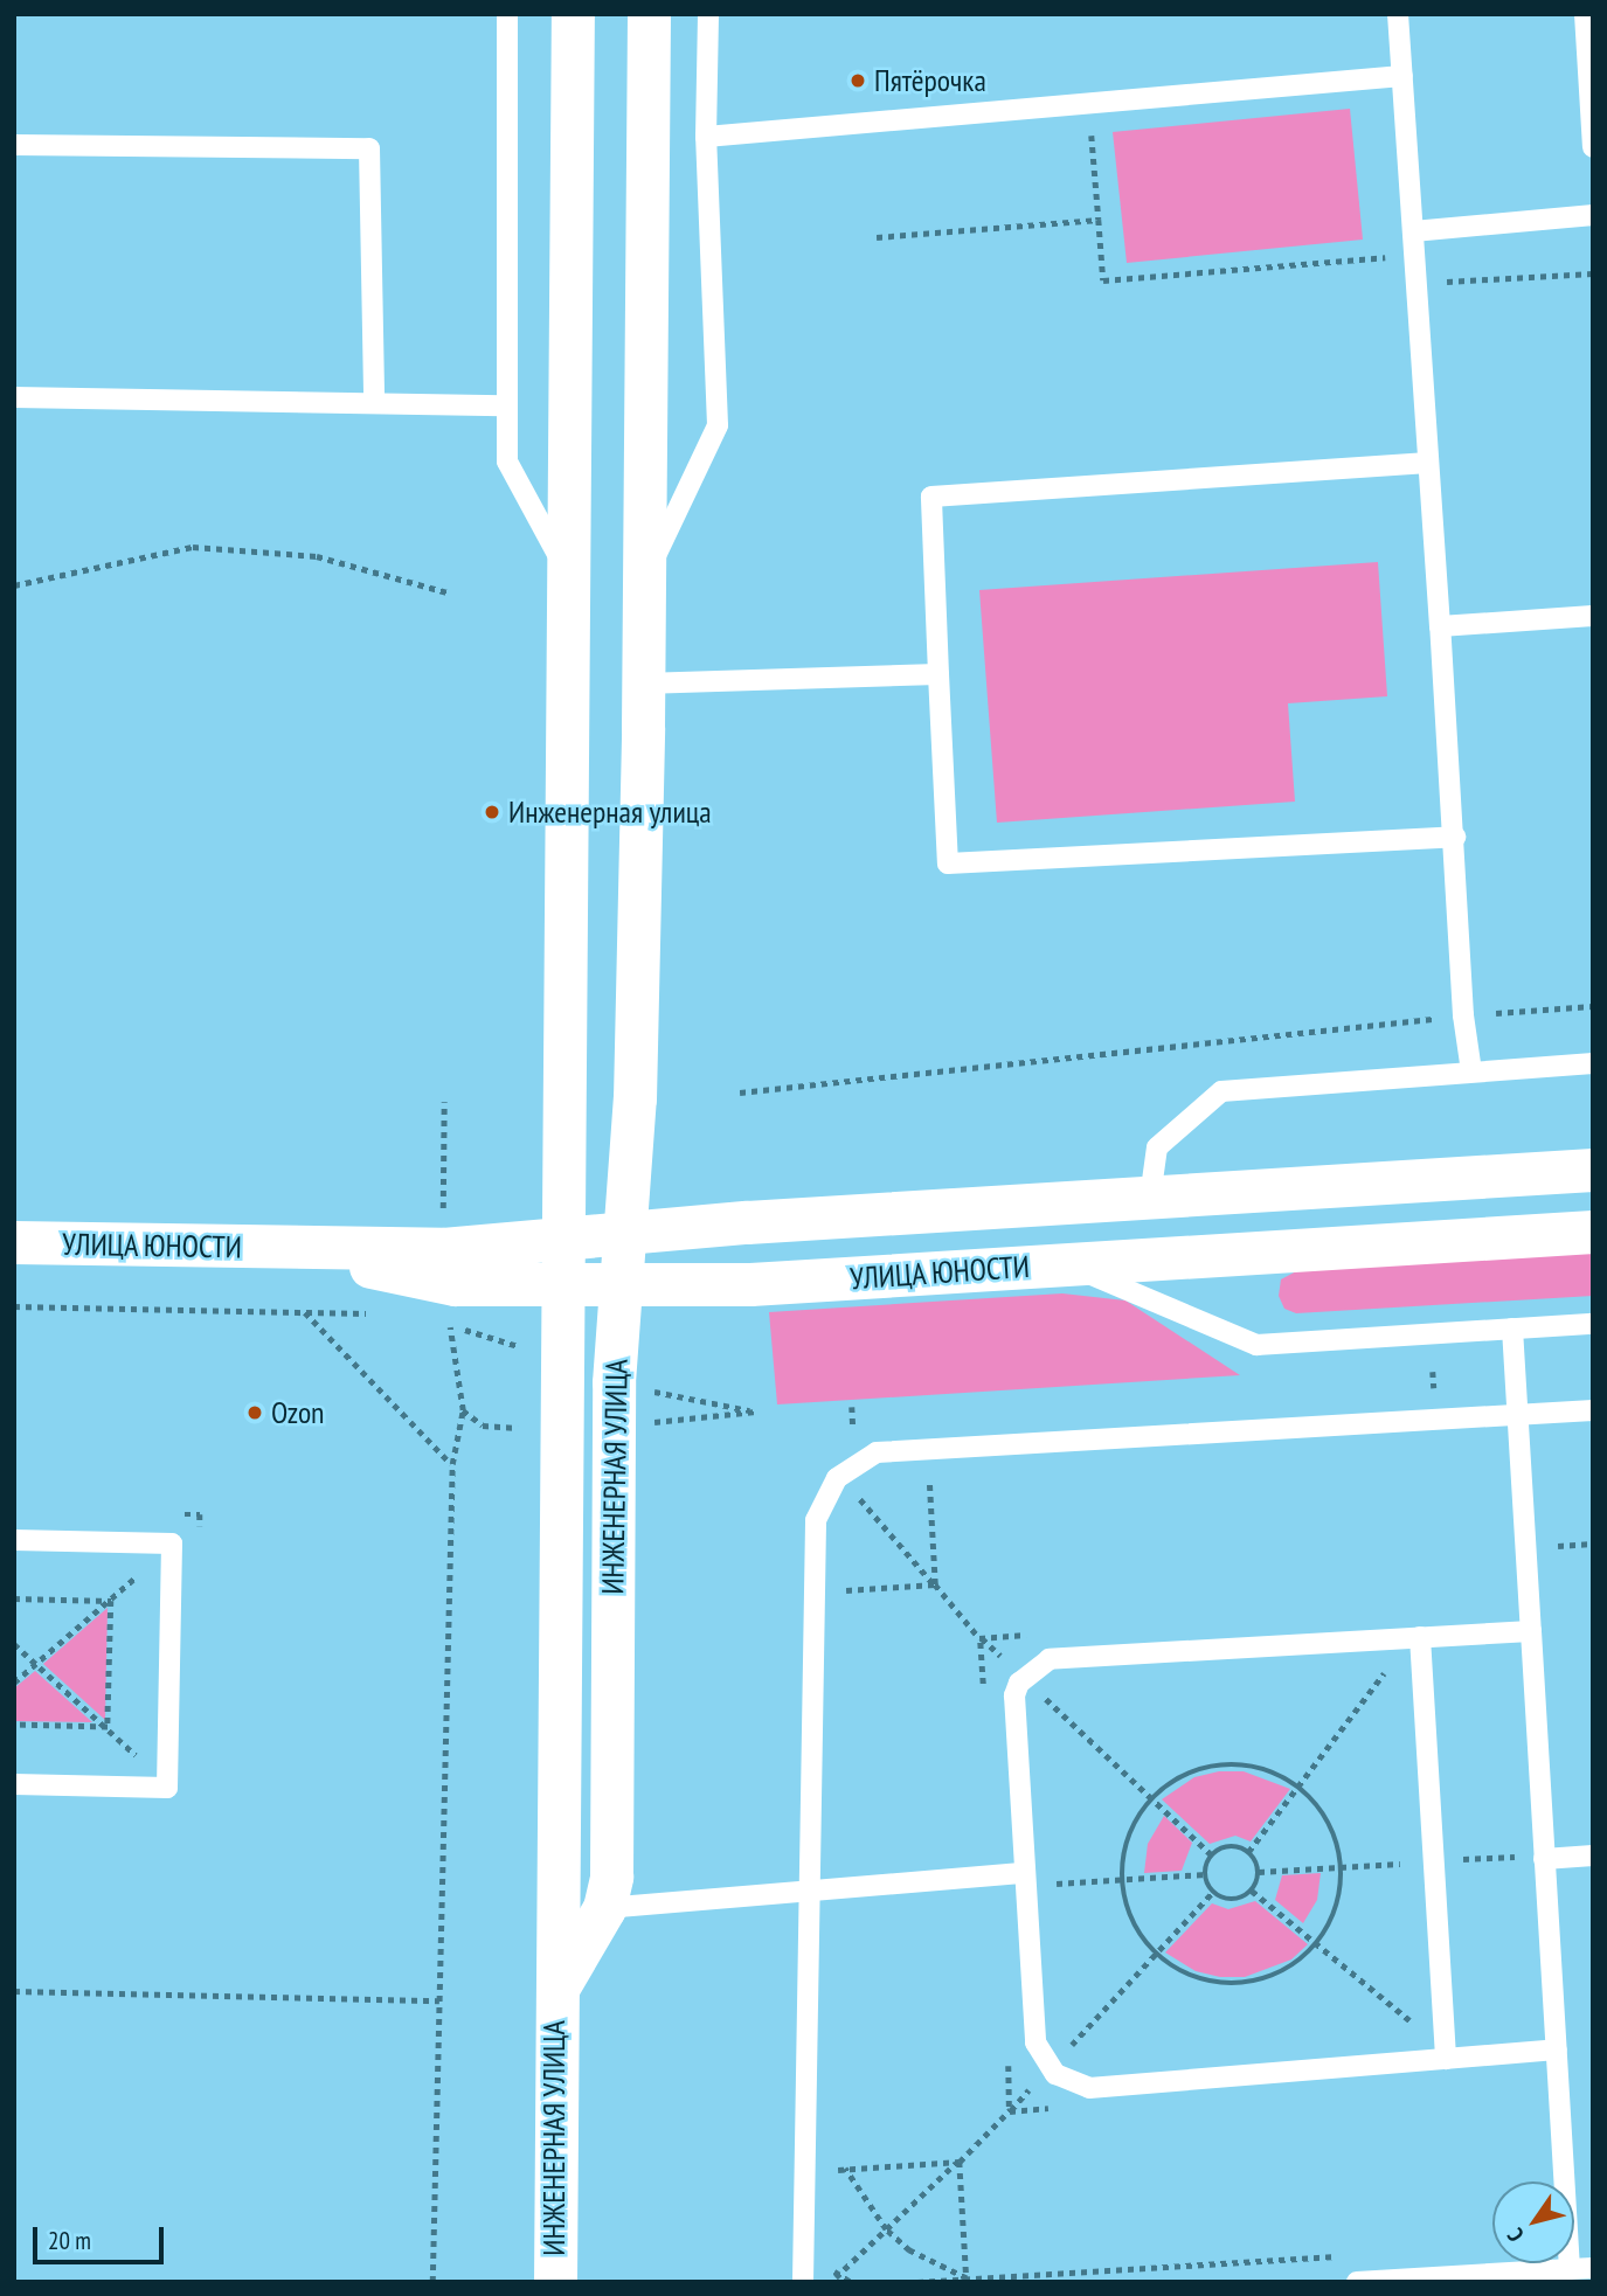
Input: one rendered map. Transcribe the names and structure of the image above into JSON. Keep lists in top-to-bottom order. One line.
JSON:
{"streets":{"street":["УЛИЦА ЮНОСТИ","ИНЖЕНЕРНАЯ УЛИЦА"]},"crossings":[["УЛИЦА ЮНОСТИ","ИНЖЕНЕРНАЯ УЛИЦА"]],"places":["Пятёрочка","Инженерная улица","Ozon"],"scale_bar":"20 m","north":"bottom left"}
